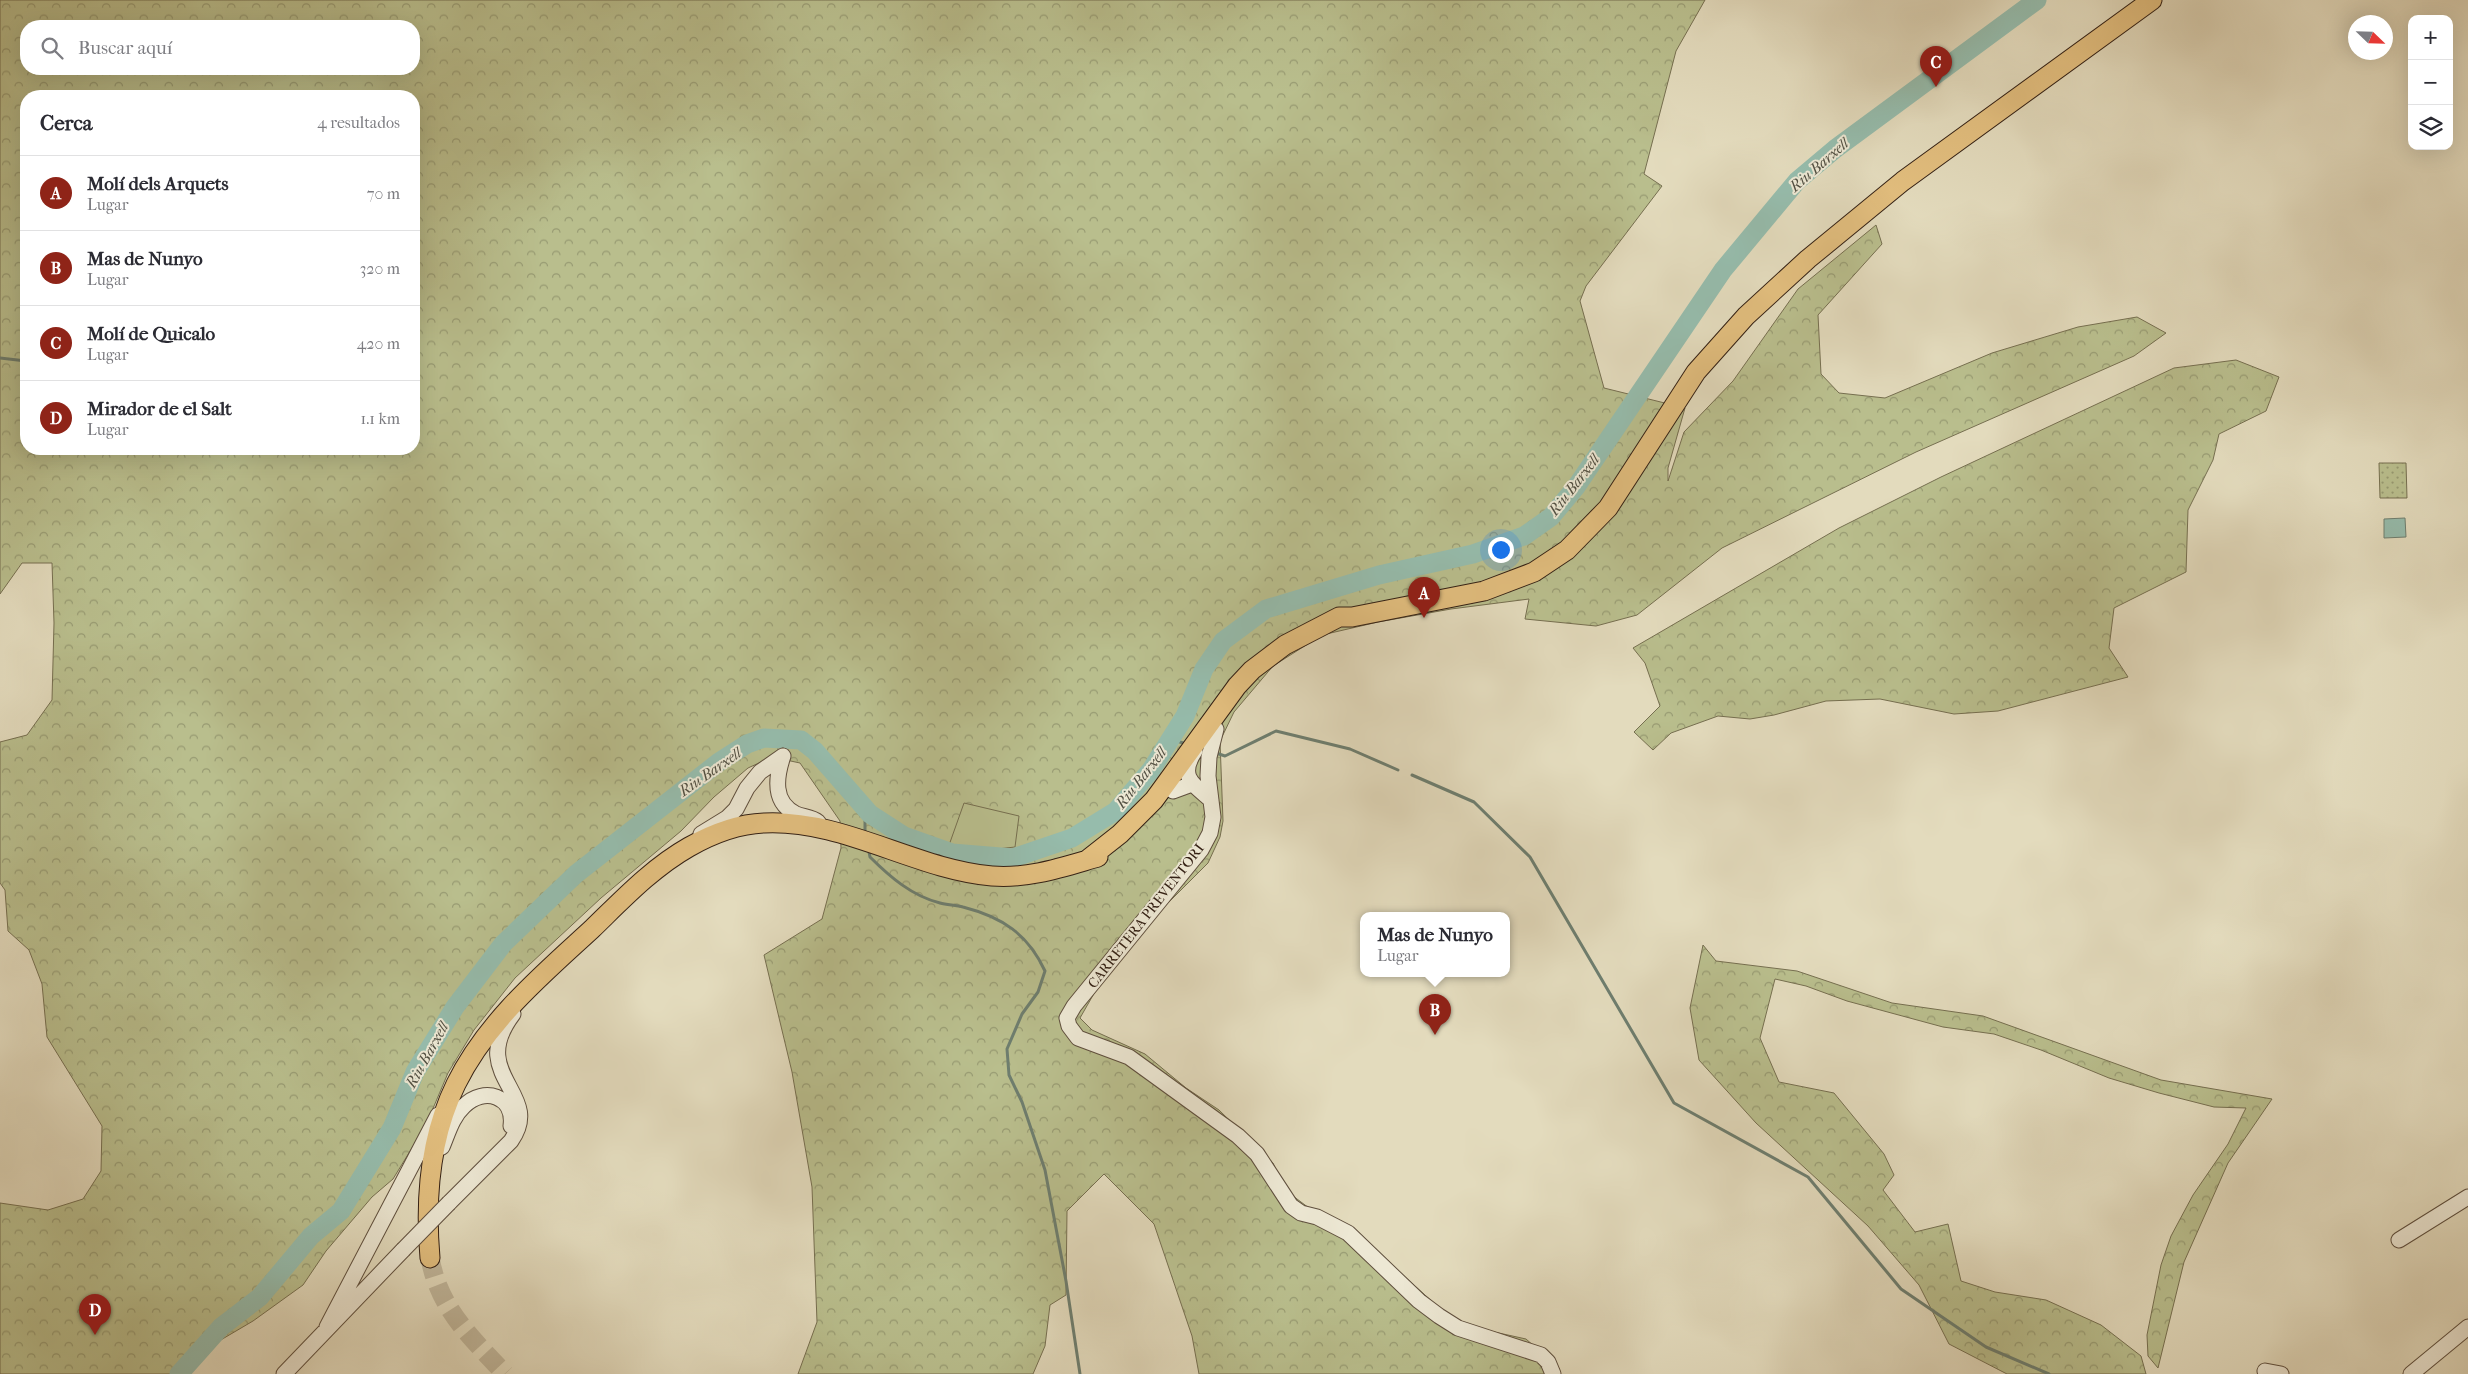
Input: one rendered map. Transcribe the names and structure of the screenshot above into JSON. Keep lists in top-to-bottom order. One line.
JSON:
{"streets":{"street":["CARRETERA PREVENTORI"]},"water":["Riu Barxell"],"north":"bottom right","page":{"map_buttons":["+","−"],"search":"Buscar aquí","pins":["C","A","B","D"],"heading":["Cerca","4 resultados"],"list":[{"mark":"A","name":"Molí dels Arquets","note":"Lugar","value":"70 m"},{"mark":"B","name":"Mas de Nunyo","note":"Lugar","value":"320 m"},{"mark":"C","name":"Molí de Quicalo","note":"Lugar","value":"420 m"},{"mark":"D","name":"Mirador de el Salt","note":"Lugar","value":"1.1 km"}],"popup":["Mas de Nunyo","Lugar"]}}
